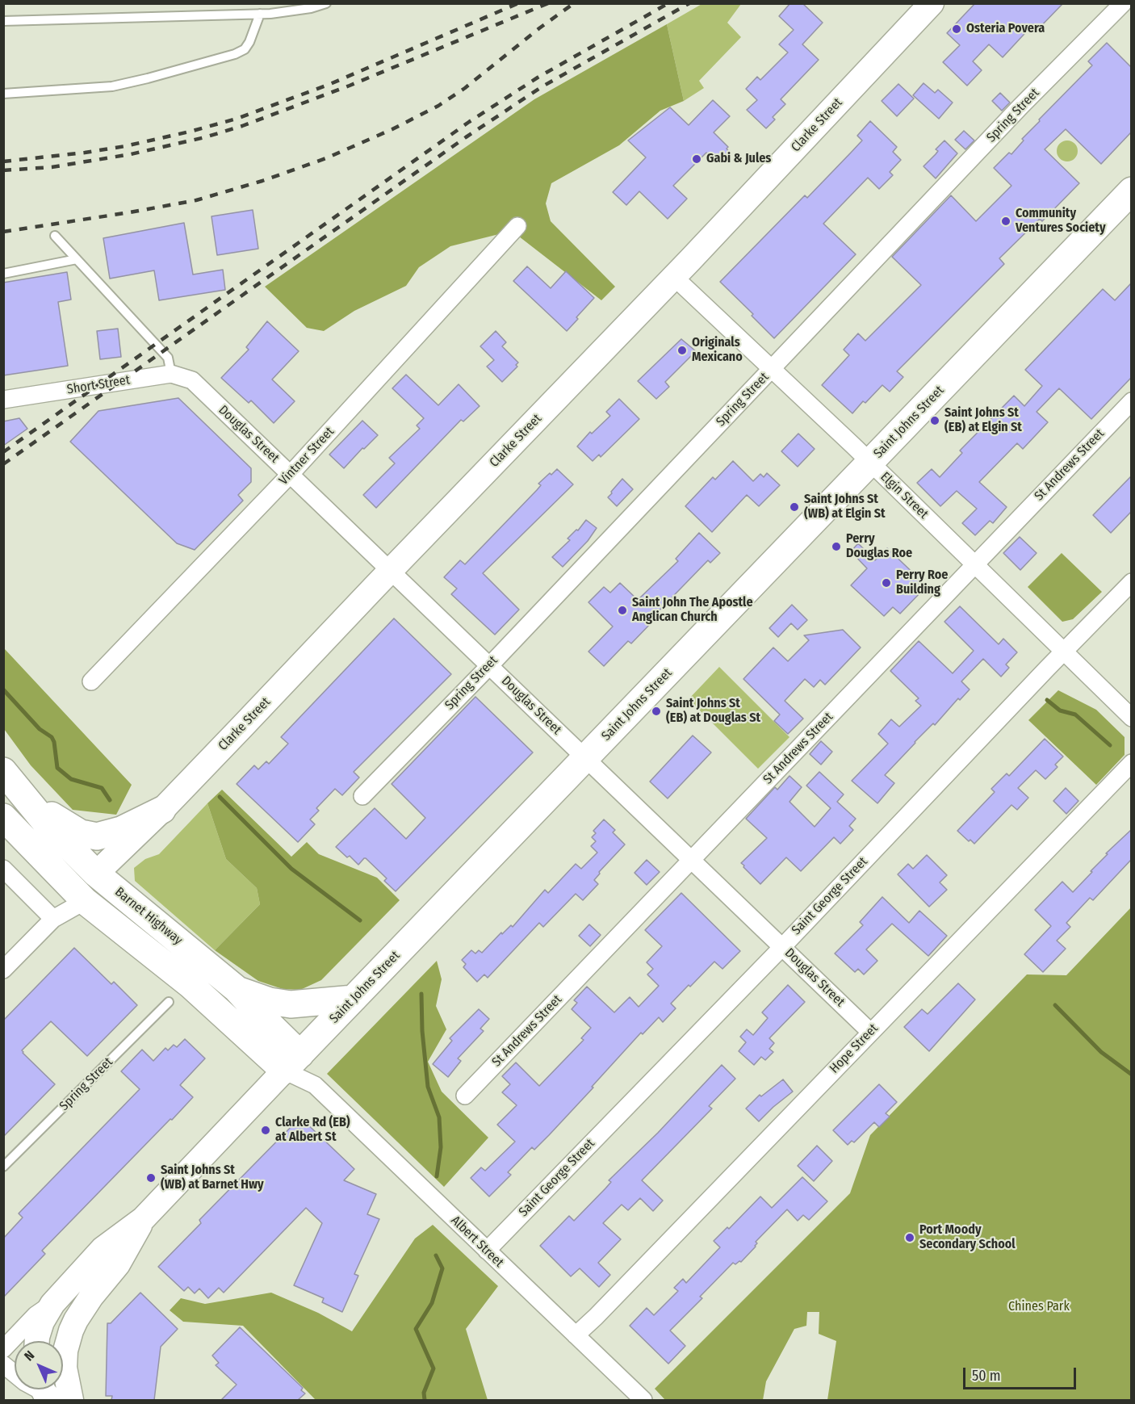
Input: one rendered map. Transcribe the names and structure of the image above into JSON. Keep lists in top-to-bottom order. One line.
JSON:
{"streets":{"main road":["Clarke Street","Saint Johns Street","Barnet Highway"],"street":["Spring Street","Short Street","Douglas Street","Vintner Street","St Andrews Street","Elgin Street","Saint George Street","Hope Street","Albert Street"]},"crossings":[["Spring Street","Douglas Street"],["Spring Street","Elgin Street"],["Clarke Street","Douglas Street"],["Clarke Street","Elgin Street"],["Clarke Street","Barnet Highway"],["Short Street","Douglas Street"],["Saint Johns Street","Douglas Street"],["Saint Johns Street","Elgin Street"],["Saint Johns Street","Barnet Highway"],["Saint Johns Street","Albert Street"],["Douglas Street","Vintner Street"],["Douglas Street","St Andrews Street"],["Douglas Street","Saint George Street"],["Douglas Street","Hope Street"],["St Andrews Street","Elgin Street"],["Elgin Street","Saint George Street"],["Saint George Street","Albert Street"],["Barnet Highway","Albert Street"],["Hope Street","Albert Street"]],"parks":["Chines Park"],"places":["Osteria Povera","Gabi & Jules","Community Ventures Society","Originals Mexicano","Saint Johns St (EB) at Elgin St","Saint Johns St (WB) at Elgin St","Perry Douglas Roe","Perry Roe Building","Saint John The Apostle Anglican Church","Saint Johns St (EB) at Douglas St","Clarke Rd (EB) at Albert St","Saint Johns St (WB) at Barnet Hwy","Port Moody Secondary School"],"scale_bar":"50 m","north":"top left"}
